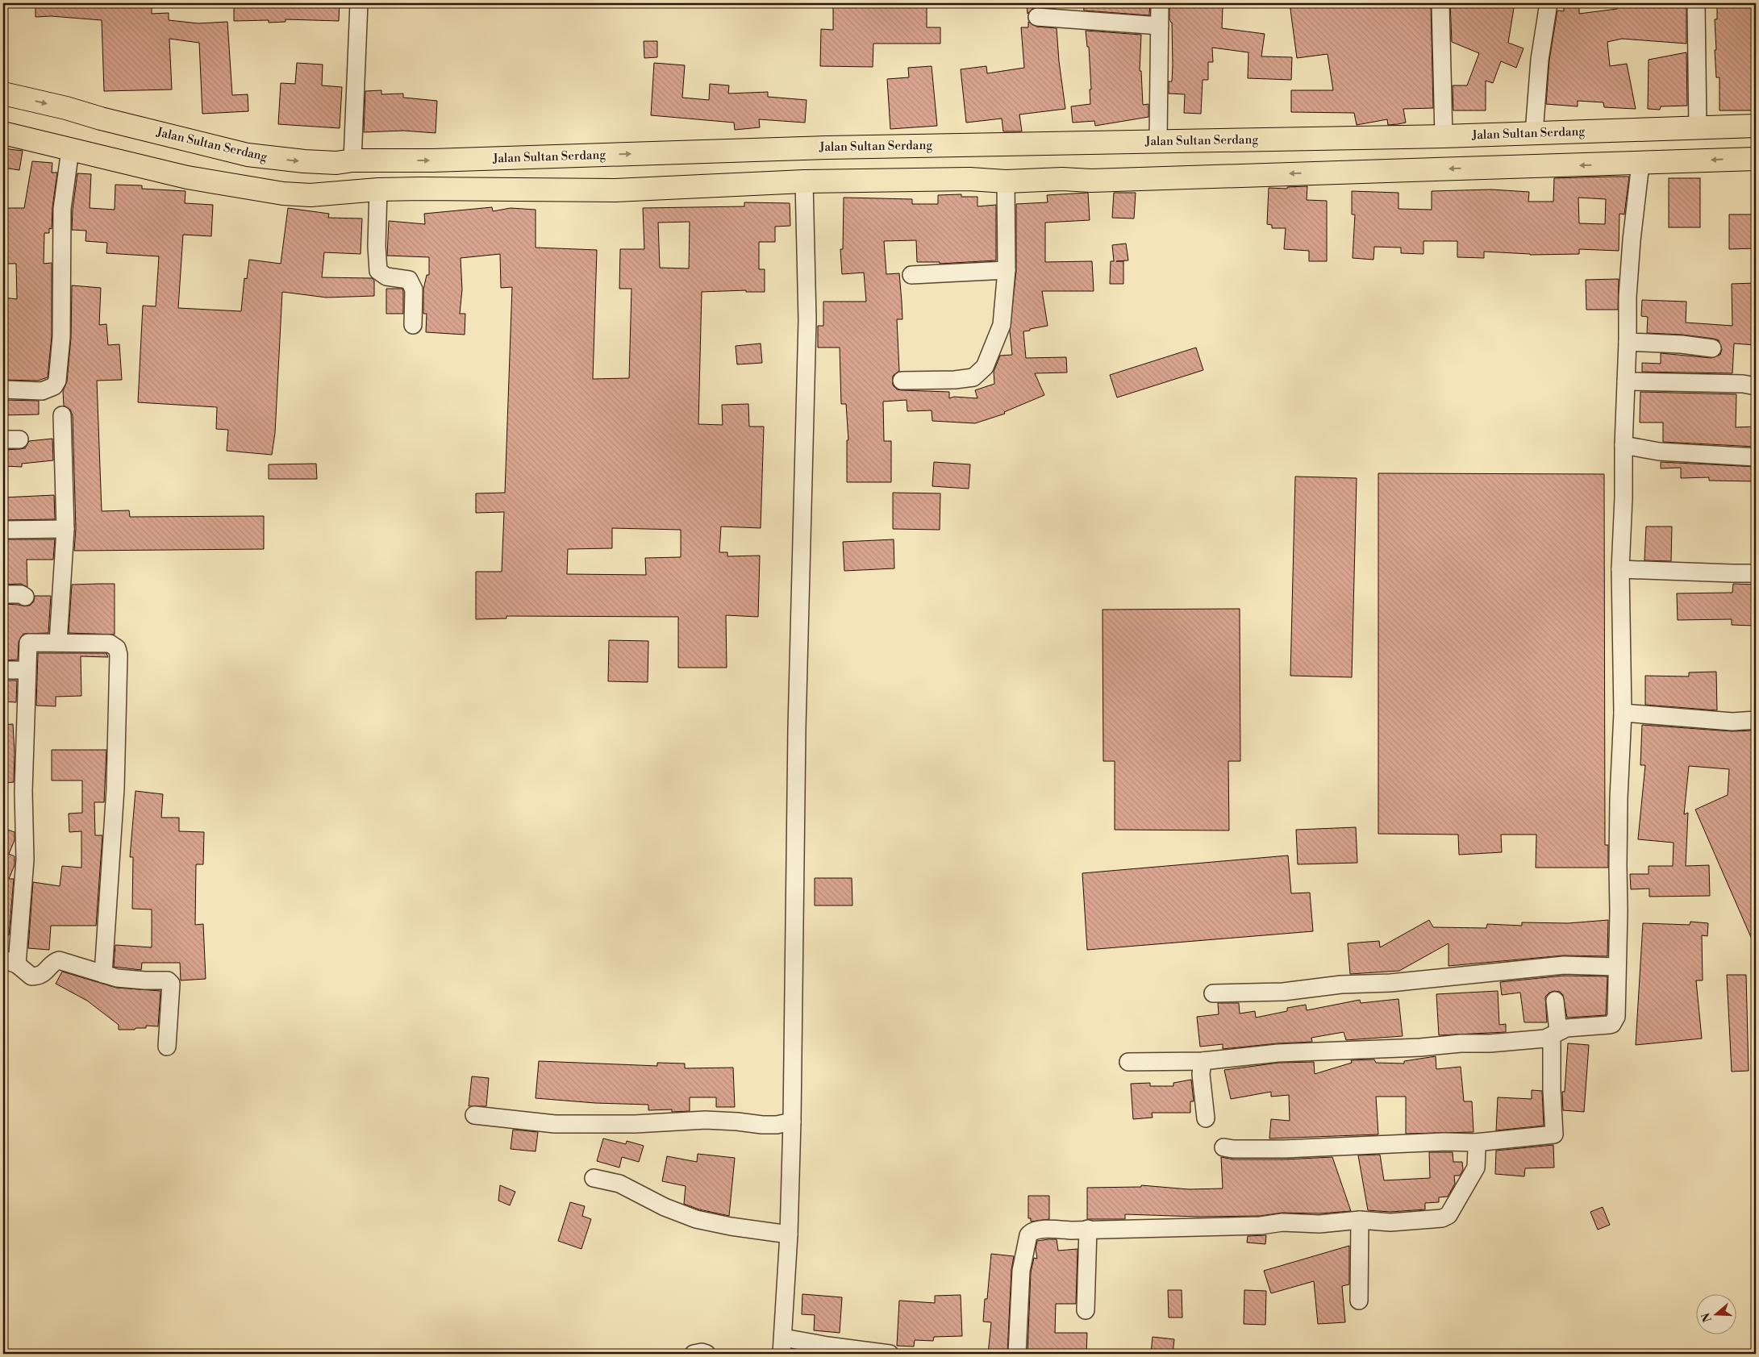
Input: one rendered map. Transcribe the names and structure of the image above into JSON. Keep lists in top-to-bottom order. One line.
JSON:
{"streets":{"highway":["Jalan Sultan Serdang"]},"north":"left"}
